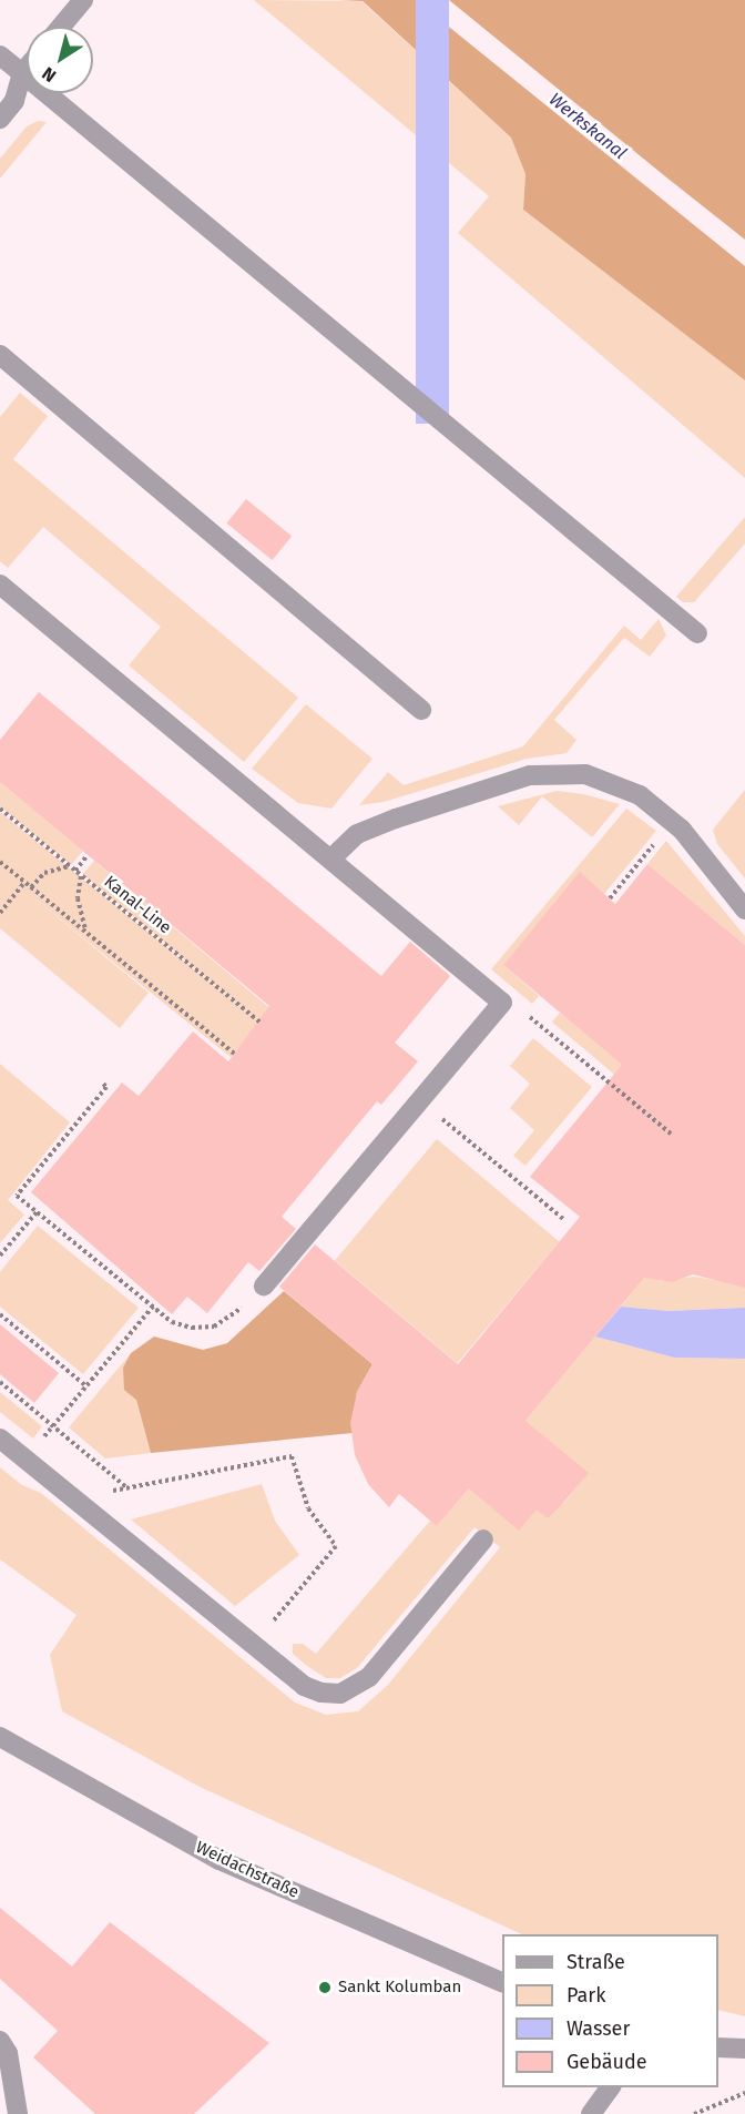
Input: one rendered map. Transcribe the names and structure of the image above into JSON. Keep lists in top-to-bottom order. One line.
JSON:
{"streets":{"street":["Weidachstraße"],"path":["Kanal-Line"]},"water":["Werkskanal"],"places":["Sankt Kolumban"],"legend":["Straße","Park","Wasser","Gebäude"],"north":"bottom left"}
